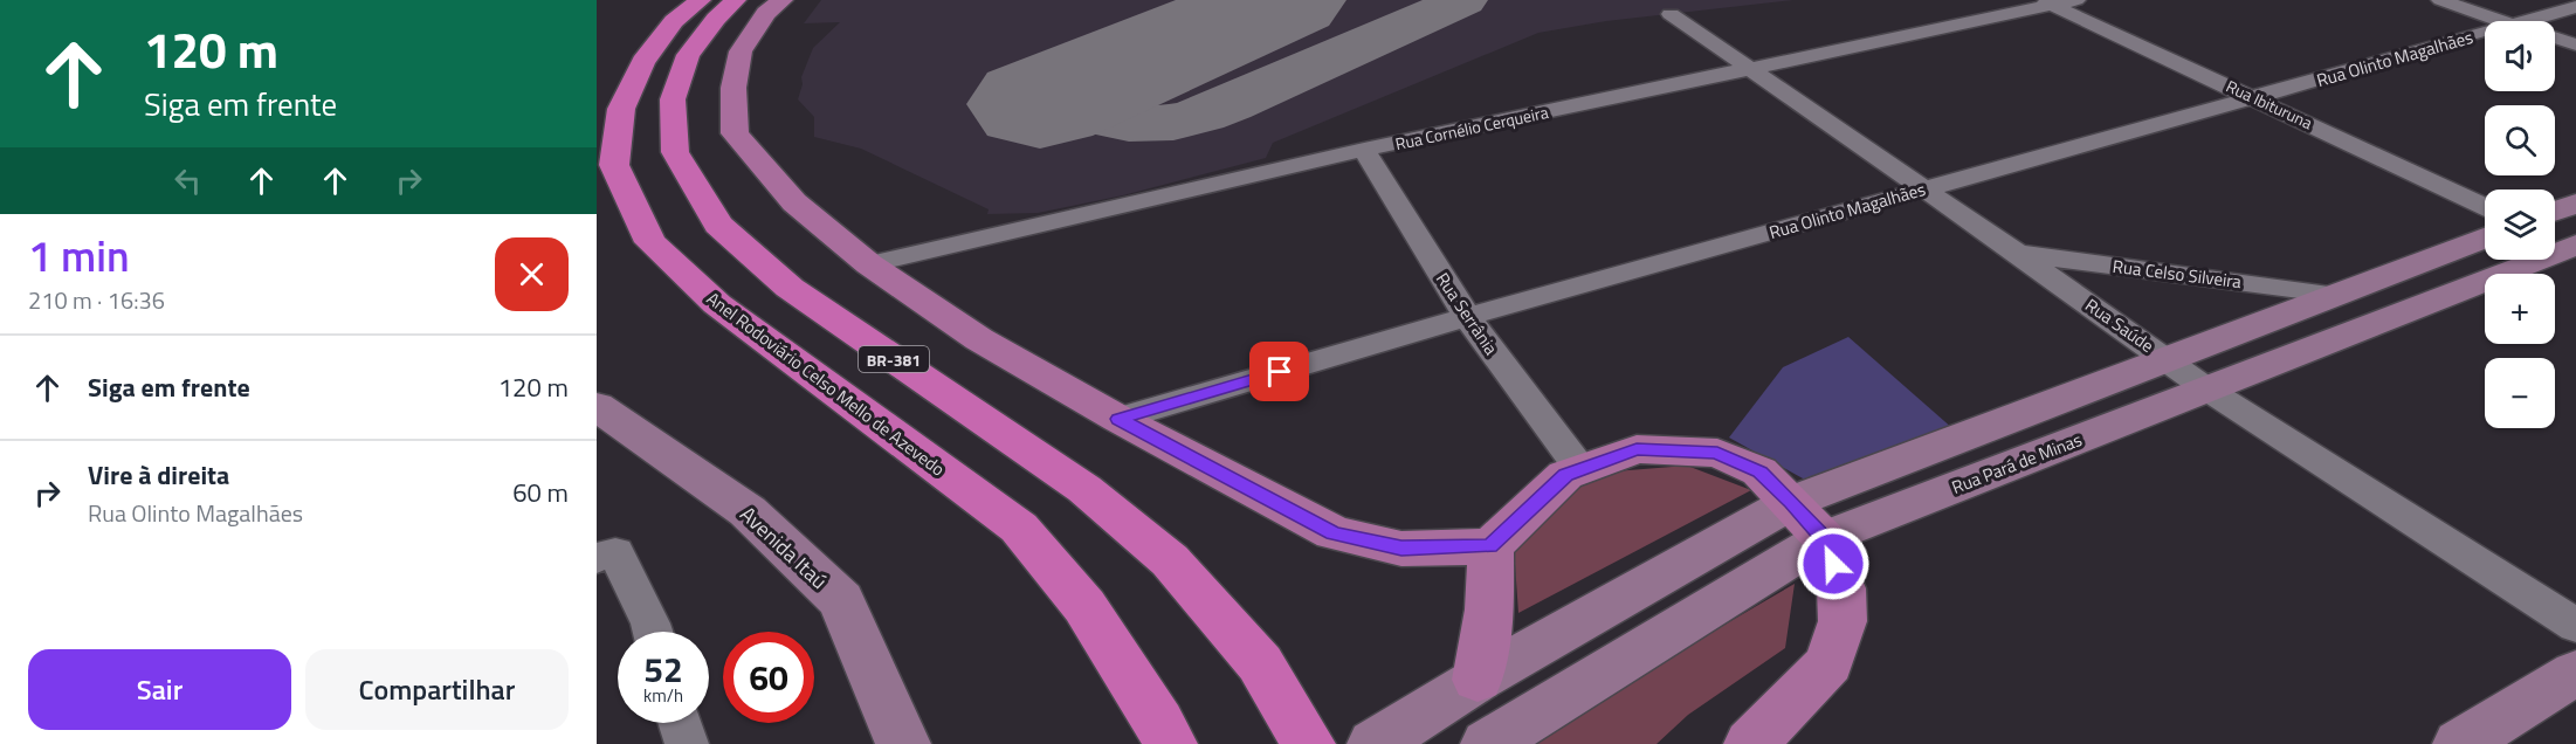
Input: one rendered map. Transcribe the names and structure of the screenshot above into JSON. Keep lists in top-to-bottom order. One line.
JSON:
{"streets":{"highway":["BR-381","Anel Rodoviário Celso Mello de Azevedo"],"main road":["Rua Pará de Minas","Avenida Itaú"],"street":["Rua Olinto Magalhães","Rua Ibituruna","Rua Cornélio Cerqueira","Rua Celso Silveira","Rua Serrânia","Rua Saúde"]},"crossings":[["Rua Olinto Magalhães","Rua Ibituruna"],["Rua Olinto Magalhães","Rua Serrânia"],["Rua Olinto Magalhães","Rua Saúde"],["Rua Ibituruna","Rua Cornélio Cerqueira"],["Rua Cornélio Cerqueira","Rua Serrânia"],["Rua Cornélio Cerqueira","Rua Saúde"],["Rua Celso Silveira","Rua Saúde"],["Rua Saúde","Rua Pará de Minas"]],"page":{"turn":["120 m","Siga em frente"],"map_buttons":["+","−"],"heading":["1 min","210 m · 16:36"],"list":[{"name":"Siga em frente","value":"120 m"},{"name":"Vire à direita","note":"Rua Olinto Magalhães","value":"60 m"}],"speed":"52 km/h","limit":"60","buttons":["Sair","Compartilhar"]}}
